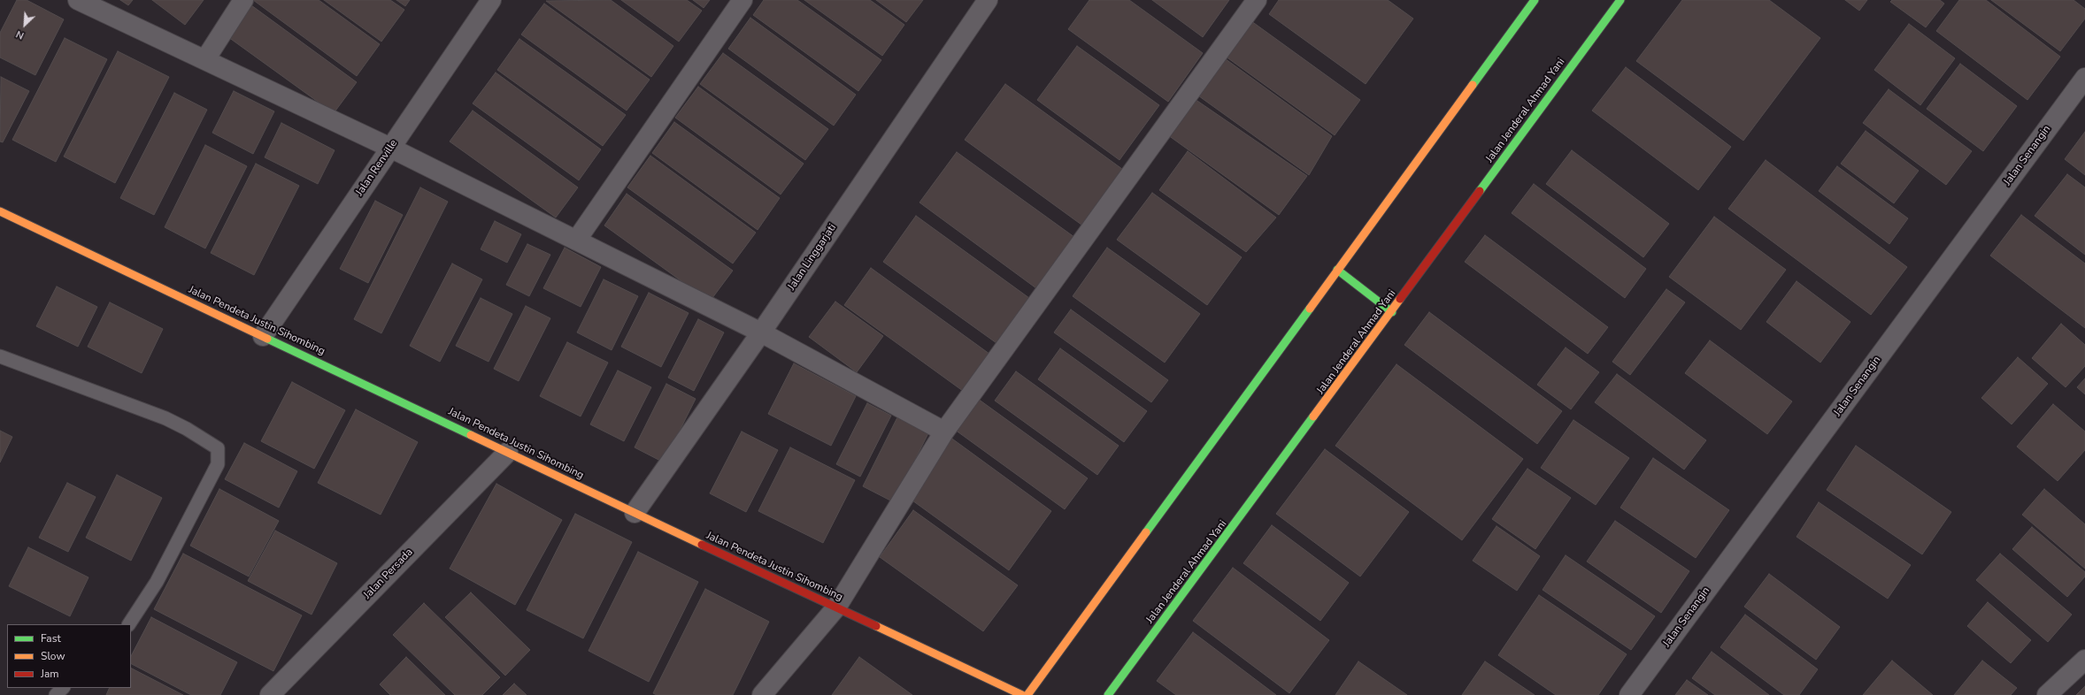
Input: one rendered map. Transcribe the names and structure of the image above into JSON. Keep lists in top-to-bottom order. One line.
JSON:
{"streets":{"main road":["Jalan Jenderal Ahmad Yani","Jalan Pendeta Justin Sihombing"],"street":["Jalan Senangin","Jalan Renville","Jalan Linggarjati","Jalan Persada"]},"crossings":[["Jalan Renville","Jalan Pendeta Justin Sihombing"],["Jalan Linggarjati","Jalan Pendeta Justin Sihombing"],["Jalan Pendeta Justin Sihombing","Jalan Persada"]],"legend":["Fast","Slow","Jam"],"north":"bottom left"}
